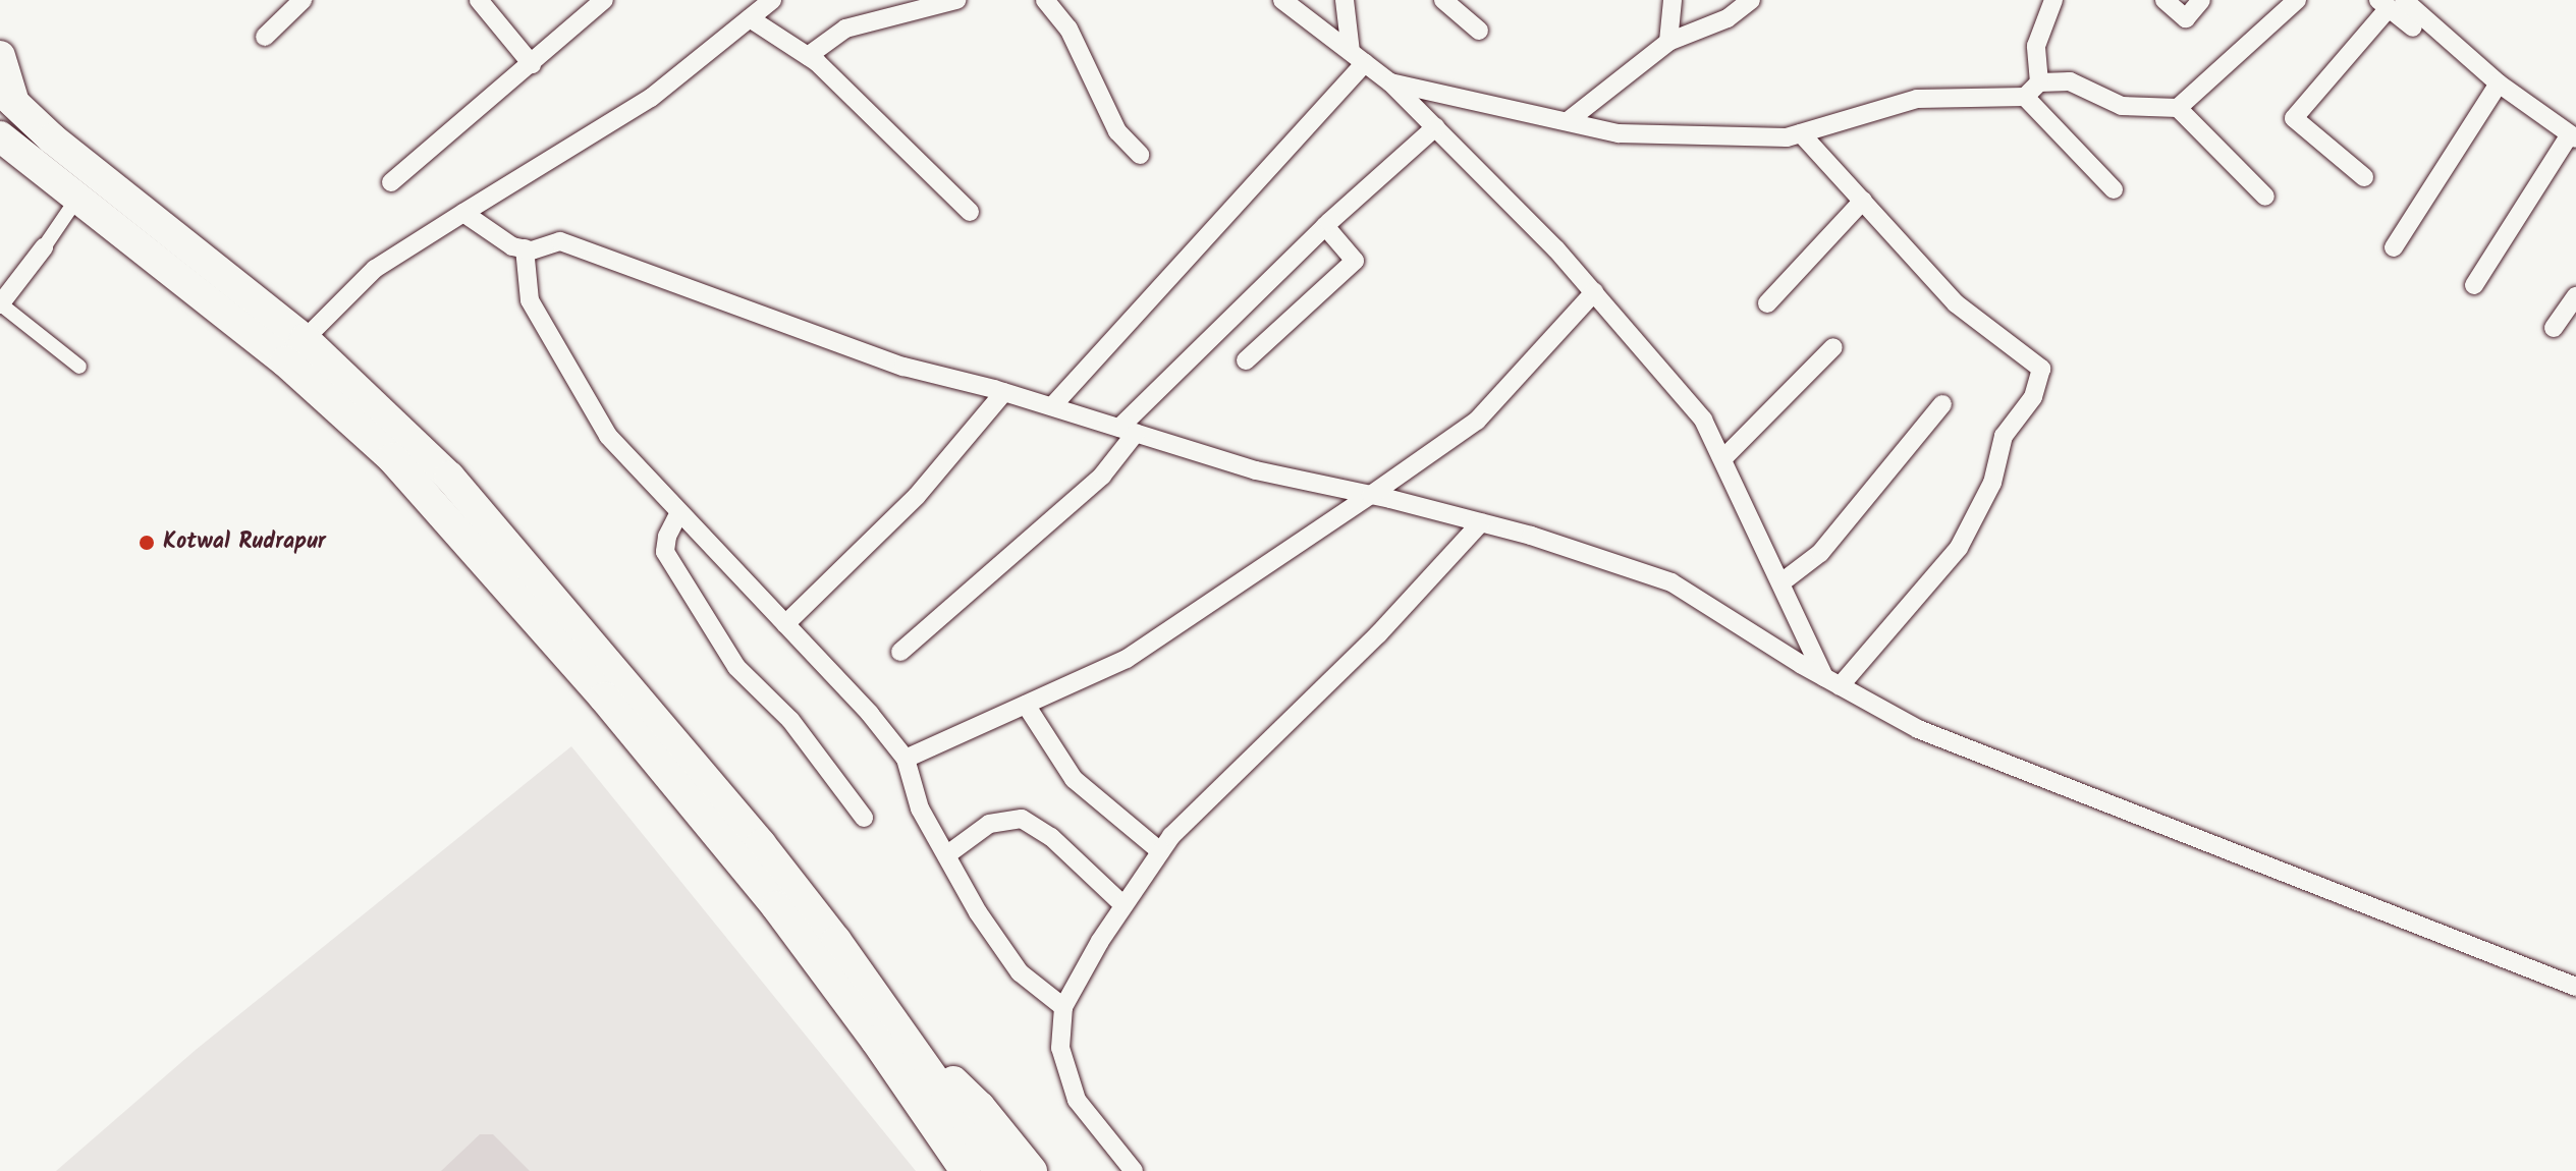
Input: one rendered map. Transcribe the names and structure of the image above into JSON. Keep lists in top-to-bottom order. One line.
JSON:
{"places":["Kotwal Rudrapur"]}
